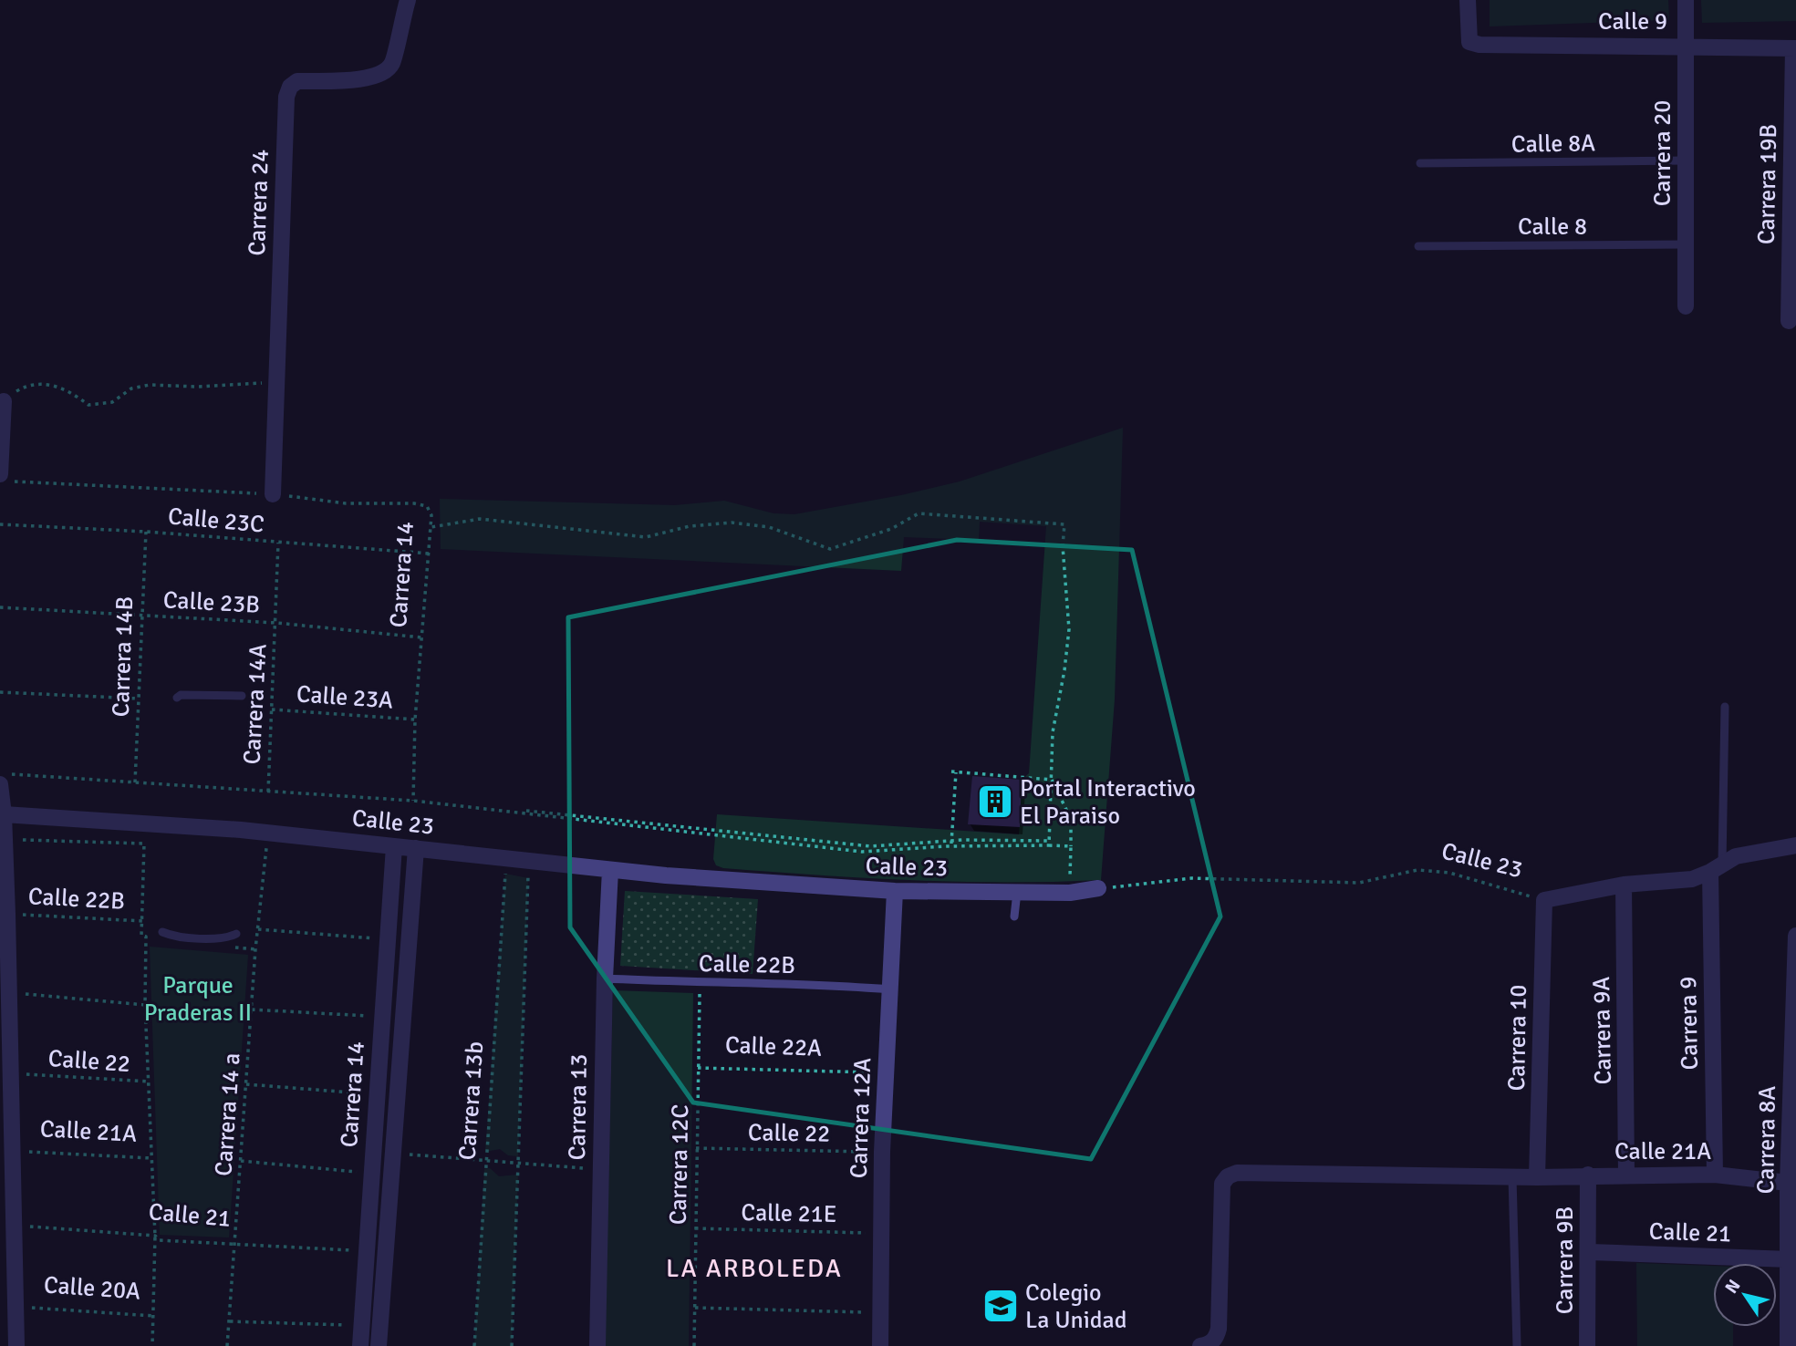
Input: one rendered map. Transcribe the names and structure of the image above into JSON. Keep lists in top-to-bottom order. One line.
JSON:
{"streets":{"street":["Calle 9","Carrera 20","Carrera 19B","Carrera 24","Carrera 14","Calle 23","Carrera 9","Carrera 9A","Carrera 10","Carrera 13","Carrera 12A","Calle 21A","Carrera 8A","Calle 21","Carrera 9B"],"lane":["Calle 8A","Calle 8","Calle 22B"],"path":["Calle 23C","Calle 23B","Carrera 14B","Calle 23A","Carrera 14A","Calle 22A","Calle 22","Carrera 13b","Carrera 14 a","Carrera 12C","Calle 21E","Calle 20A"]},"crossings":[["Calle 9","Carrera 20"],["Calle 9","Carrera 19B"],["Calle 8A","Carrera 20"],["Carrera 20","Calle 8"],["Carrera 24","Carrera 14"],["Calle 23C","Carrera 14"],["Calle 23C","Carrera 14B"],["Calle 23C","Carrera 14A"],["Carrera 14","Calle 23B"],["Carrera 14","Calle 23A"],["Carrera 14","Calle 23"],["Calle 23B","Carrera 14B"],["Calle 23B","Carrera 14A"],["Carrera 14B","Calle 23"],["Calle 23A","Carrera 14A"],["Carrera 14A","Calle 23"],["Calle 23","Carrera 9"],["Calle 23","Carrera 9A"],["Calle 23","Carrera 10"],["Calle 23","Carrera 13b"],["Calle 23","Carrera 13"],["Calle 23","Carrera 12A"],["Calle 22B","Carrera 13"],["Calle 22B","Carrera 12A"],["Calle 22B","Carrera 12C"],["Carrera 9","Calle 21A"],["Carrera 9A","Calle 21A"],["Carrera 10","Calle 21A"],["Calle 22A","Carrera 12A"],["Calle 22A","Carrera 12C"],["Calle 22","Carrera 12A"],["Calle 22","Carrera 12C"],["Carrera 14 a","Calle 21"],["Carrera 12A","Calle 21E"],["Calle 21A","Carrera 8A"],["Calle 21A","Carrera 9B"],["Carrera 8A","Calle 21"],["Carrera 12C","Calle 21E"],["Calle 21","Carrera 9B"]],"districts":["LA ARBOLEDA"],"parks":["Parque Praderas II"],"places":{"building":["Portal Interactivo El Paraiso"],"school or university":["Colegio La Unidad"]},"north":"top left"}
